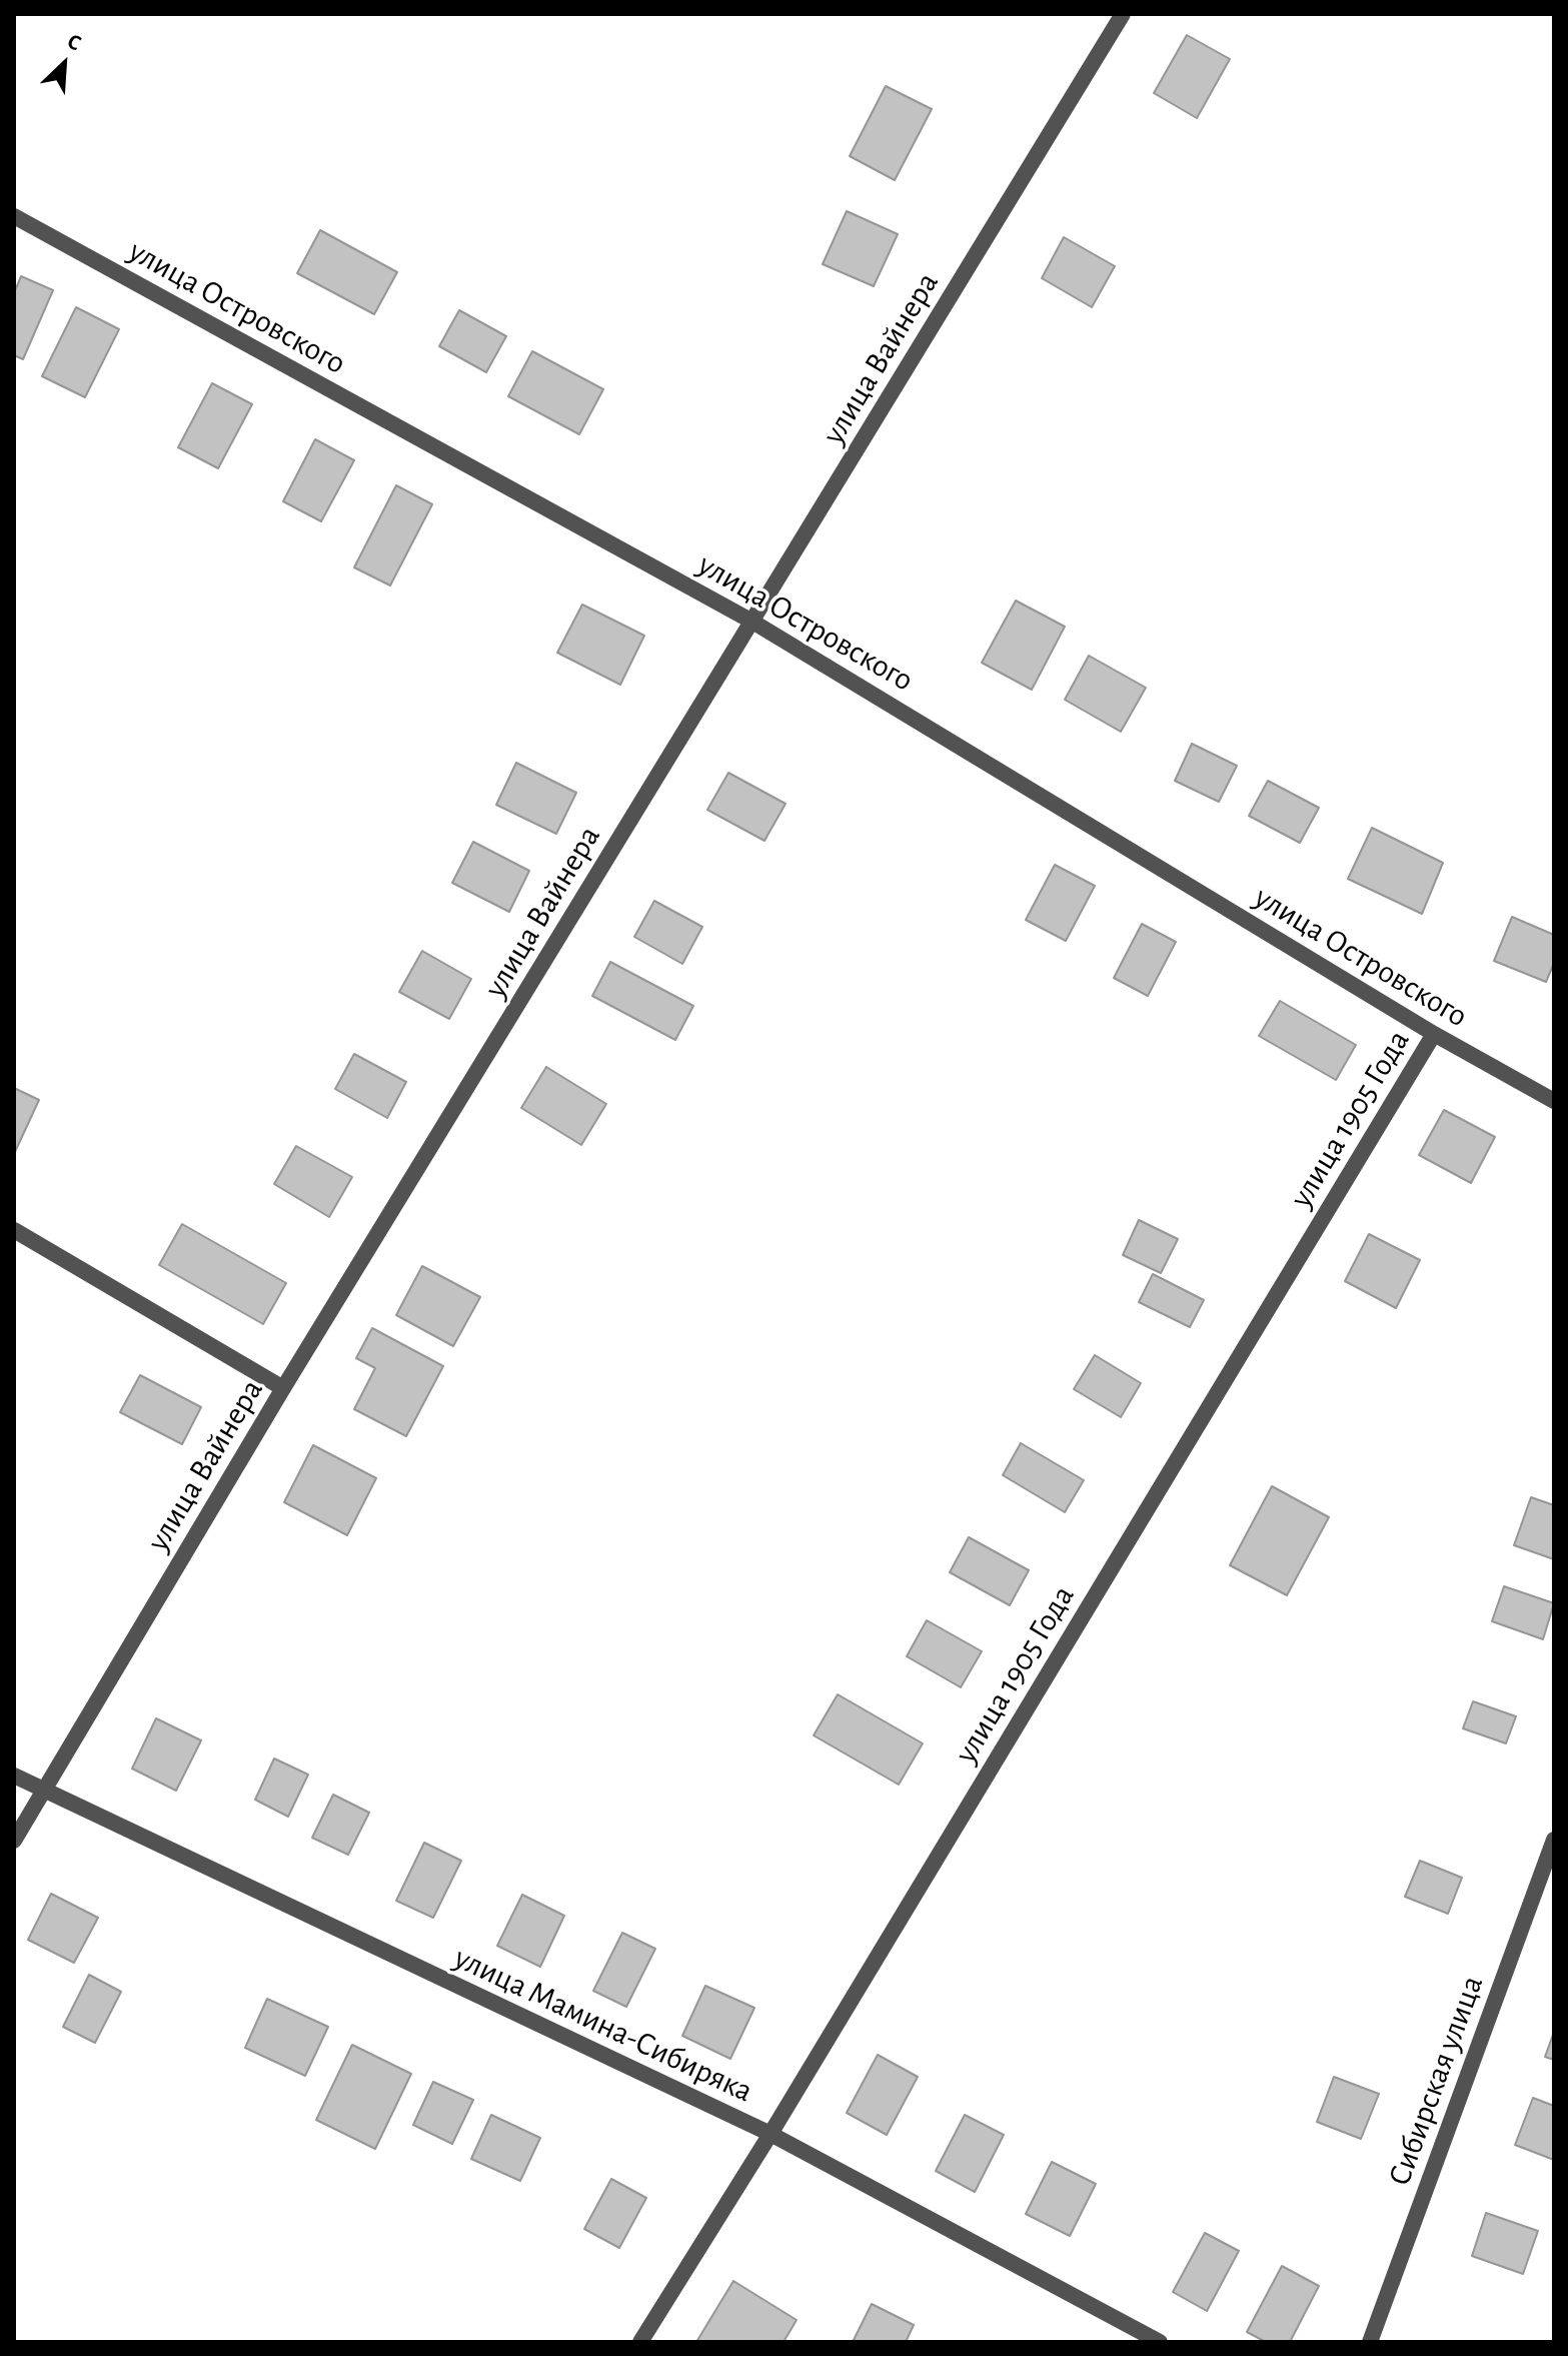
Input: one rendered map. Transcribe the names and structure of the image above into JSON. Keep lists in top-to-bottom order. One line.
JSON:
{"streets":{"street":["улица Островского","улица Вайнера","улица 1905 Года","улица Мамина-Сибиряка","Сибирская улица"]},"crossings":[["улица Островского","улица Вайнера"],["улица Островского","улица 1905 Года"],["улица Вайнера","улица Мамина-Сибиряка"],["улица 1905 Года","улица Мамина-Сибиряка"]],"north":"top right"}
